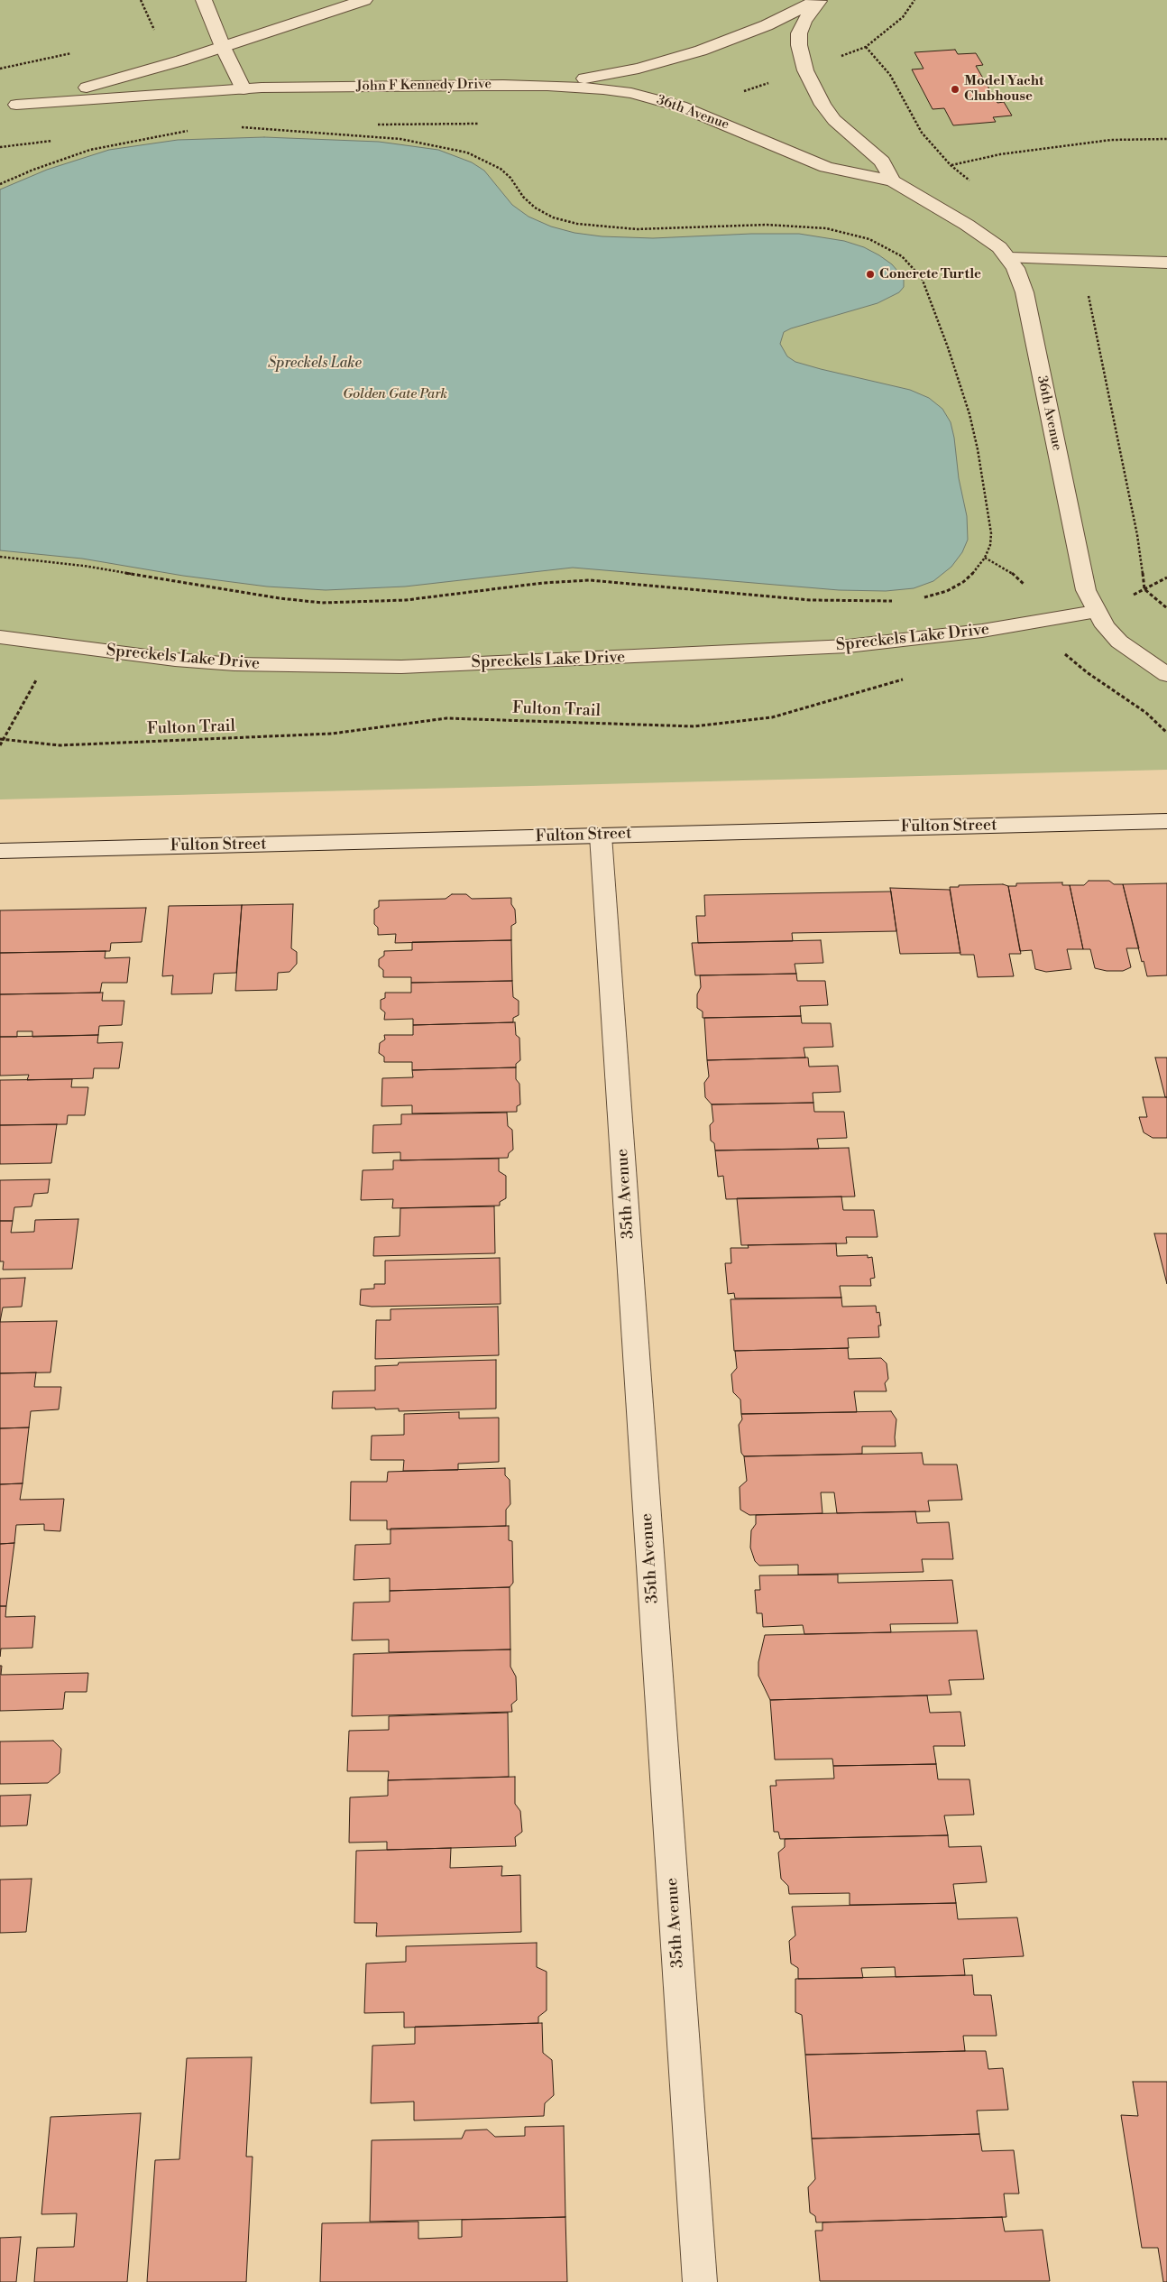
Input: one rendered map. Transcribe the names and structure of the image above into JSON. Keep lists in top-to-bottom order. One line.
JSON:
{"streets":{"street":["John F Kennedy Drive","36th Avenue","Spreckels Lake Drive","Fulton Street","35th Avenue"],"path":["Fulton Trail"]},"crossings":[["John F Kennedy Drive","36th Avenue"],["36th Avenue","Spreckels Lake Drive"],["Fulton Street","35th Avenue"]],"water":["Spreckels Lake"],"parks":["Golden Gate Park"],"places":["Model Yacht Clubhouse","Concrete Turtle"]}
